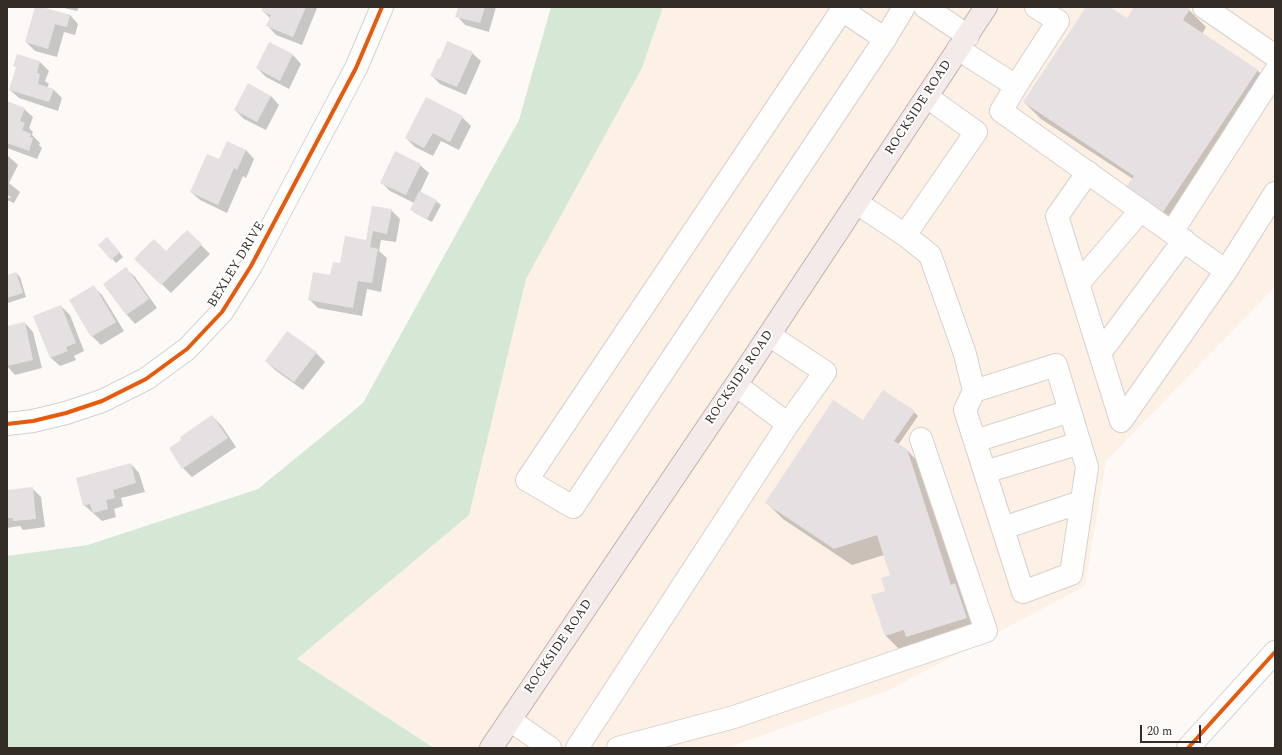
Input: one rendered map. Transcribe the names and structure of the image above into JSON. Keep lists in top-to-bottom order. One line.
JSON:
{"streets":{"main road":["ROCKSIDE ROAD"],"street":["BEXLEY DRIVE"]},"scale_bar":"20 m"}
